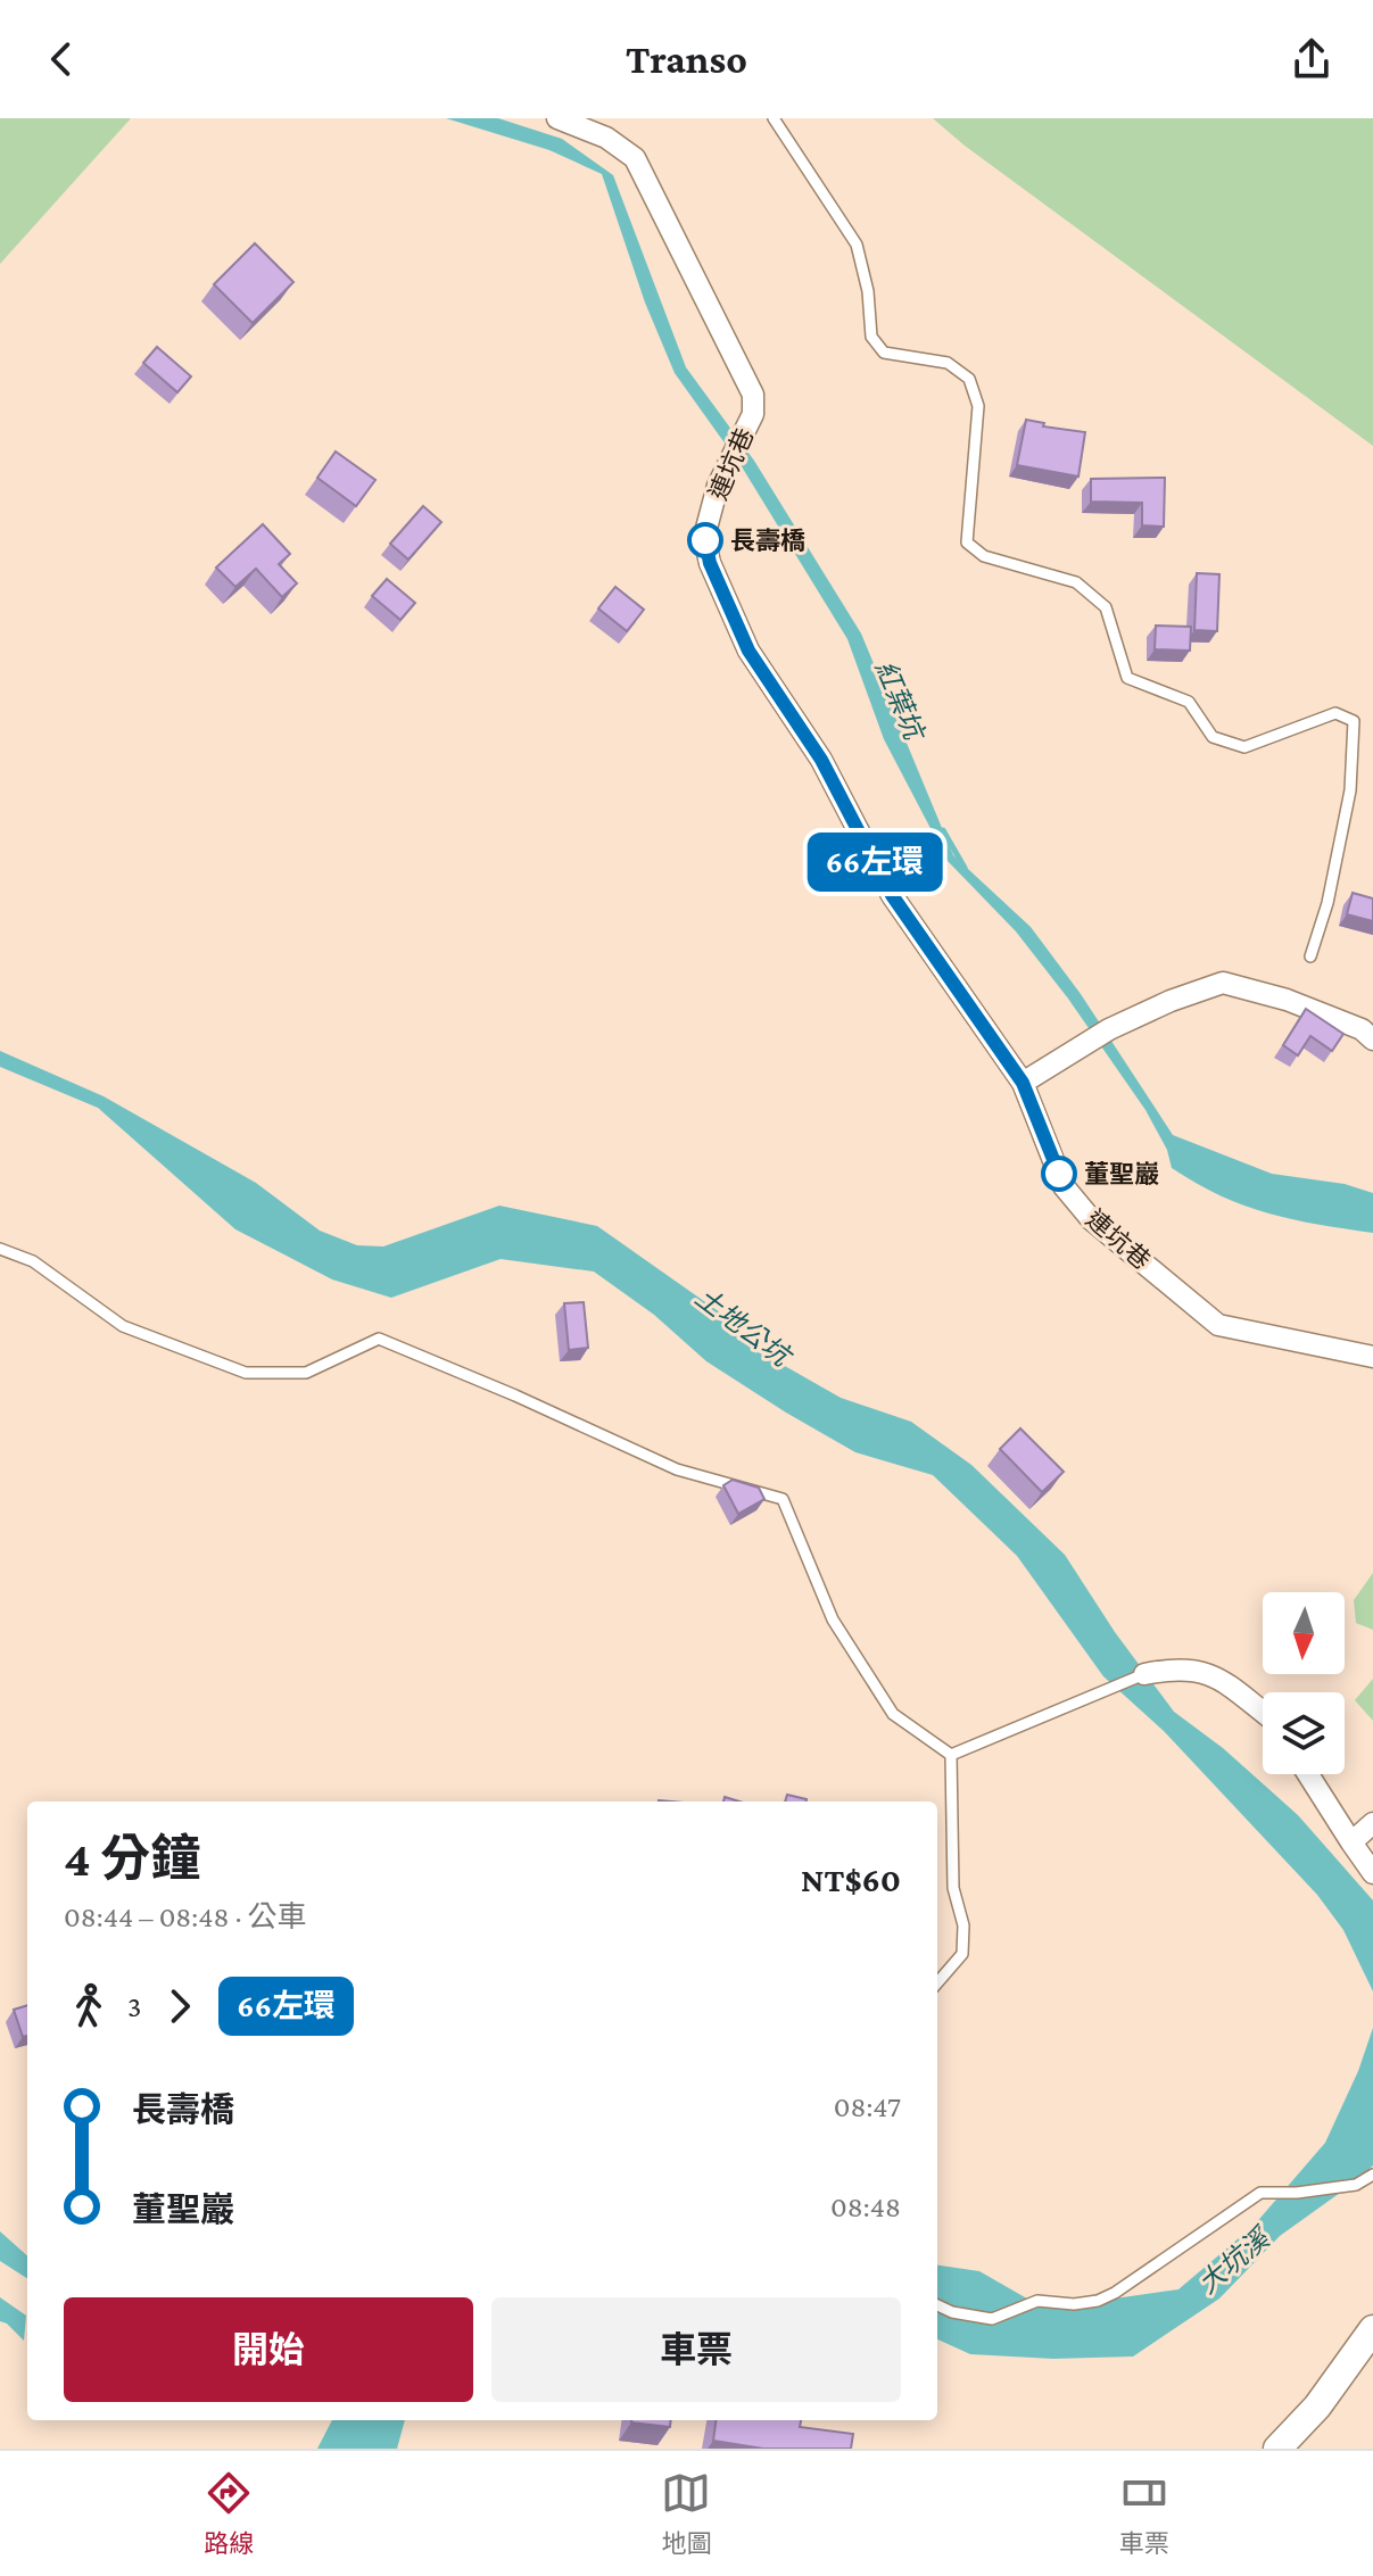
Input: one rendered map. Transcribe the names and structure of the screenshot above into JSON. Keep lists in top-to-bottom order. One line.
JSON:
{"streets":{"street":["連坑巷"]},"water":["紅葉坑","土地公坑","大坑溪"],"places":["長壽橋","董聖巖"],"lines":["bus line 66左環"],"north":"bottom","page":{"header":"Transo","on_map":"66左環","heading":["4 分鐘","08:44 – 08:48 · 公車","NT$60"],"legs":["3","66左環"],"list":[{"name":"長壽橋","value":"08:47"},{"name":"董聖巖","value":"08:48"}],"buttons":["開始","車票"],"tabs":["路線","地圖","車票"]}}
